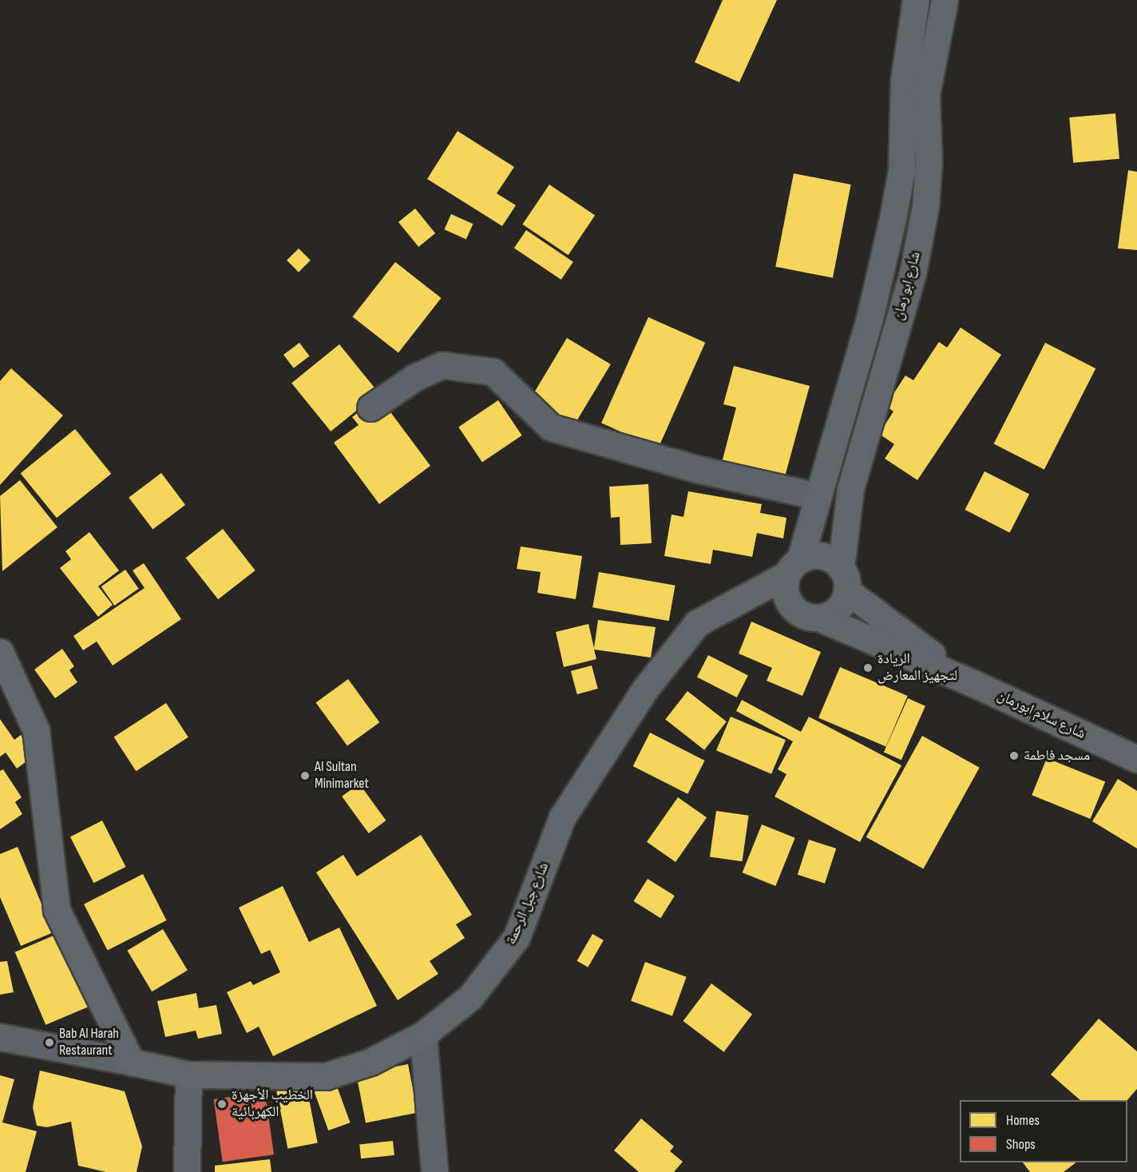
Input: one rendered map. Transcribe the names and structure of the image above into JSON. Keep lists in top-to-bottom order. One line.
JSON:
{"streets":{"main road":["شارع ابو رمان","شارع سلام ابورمان","شارع جبل الرحمة"]},"places":["الريادة لتجهيز المعارض","مسجد فاطمة","Al Sultan Minimarket","Bab Al Harah Restaurant","الخطيب الأجهزة الكهربائية"],"legend":["Homes","Shops"]}
